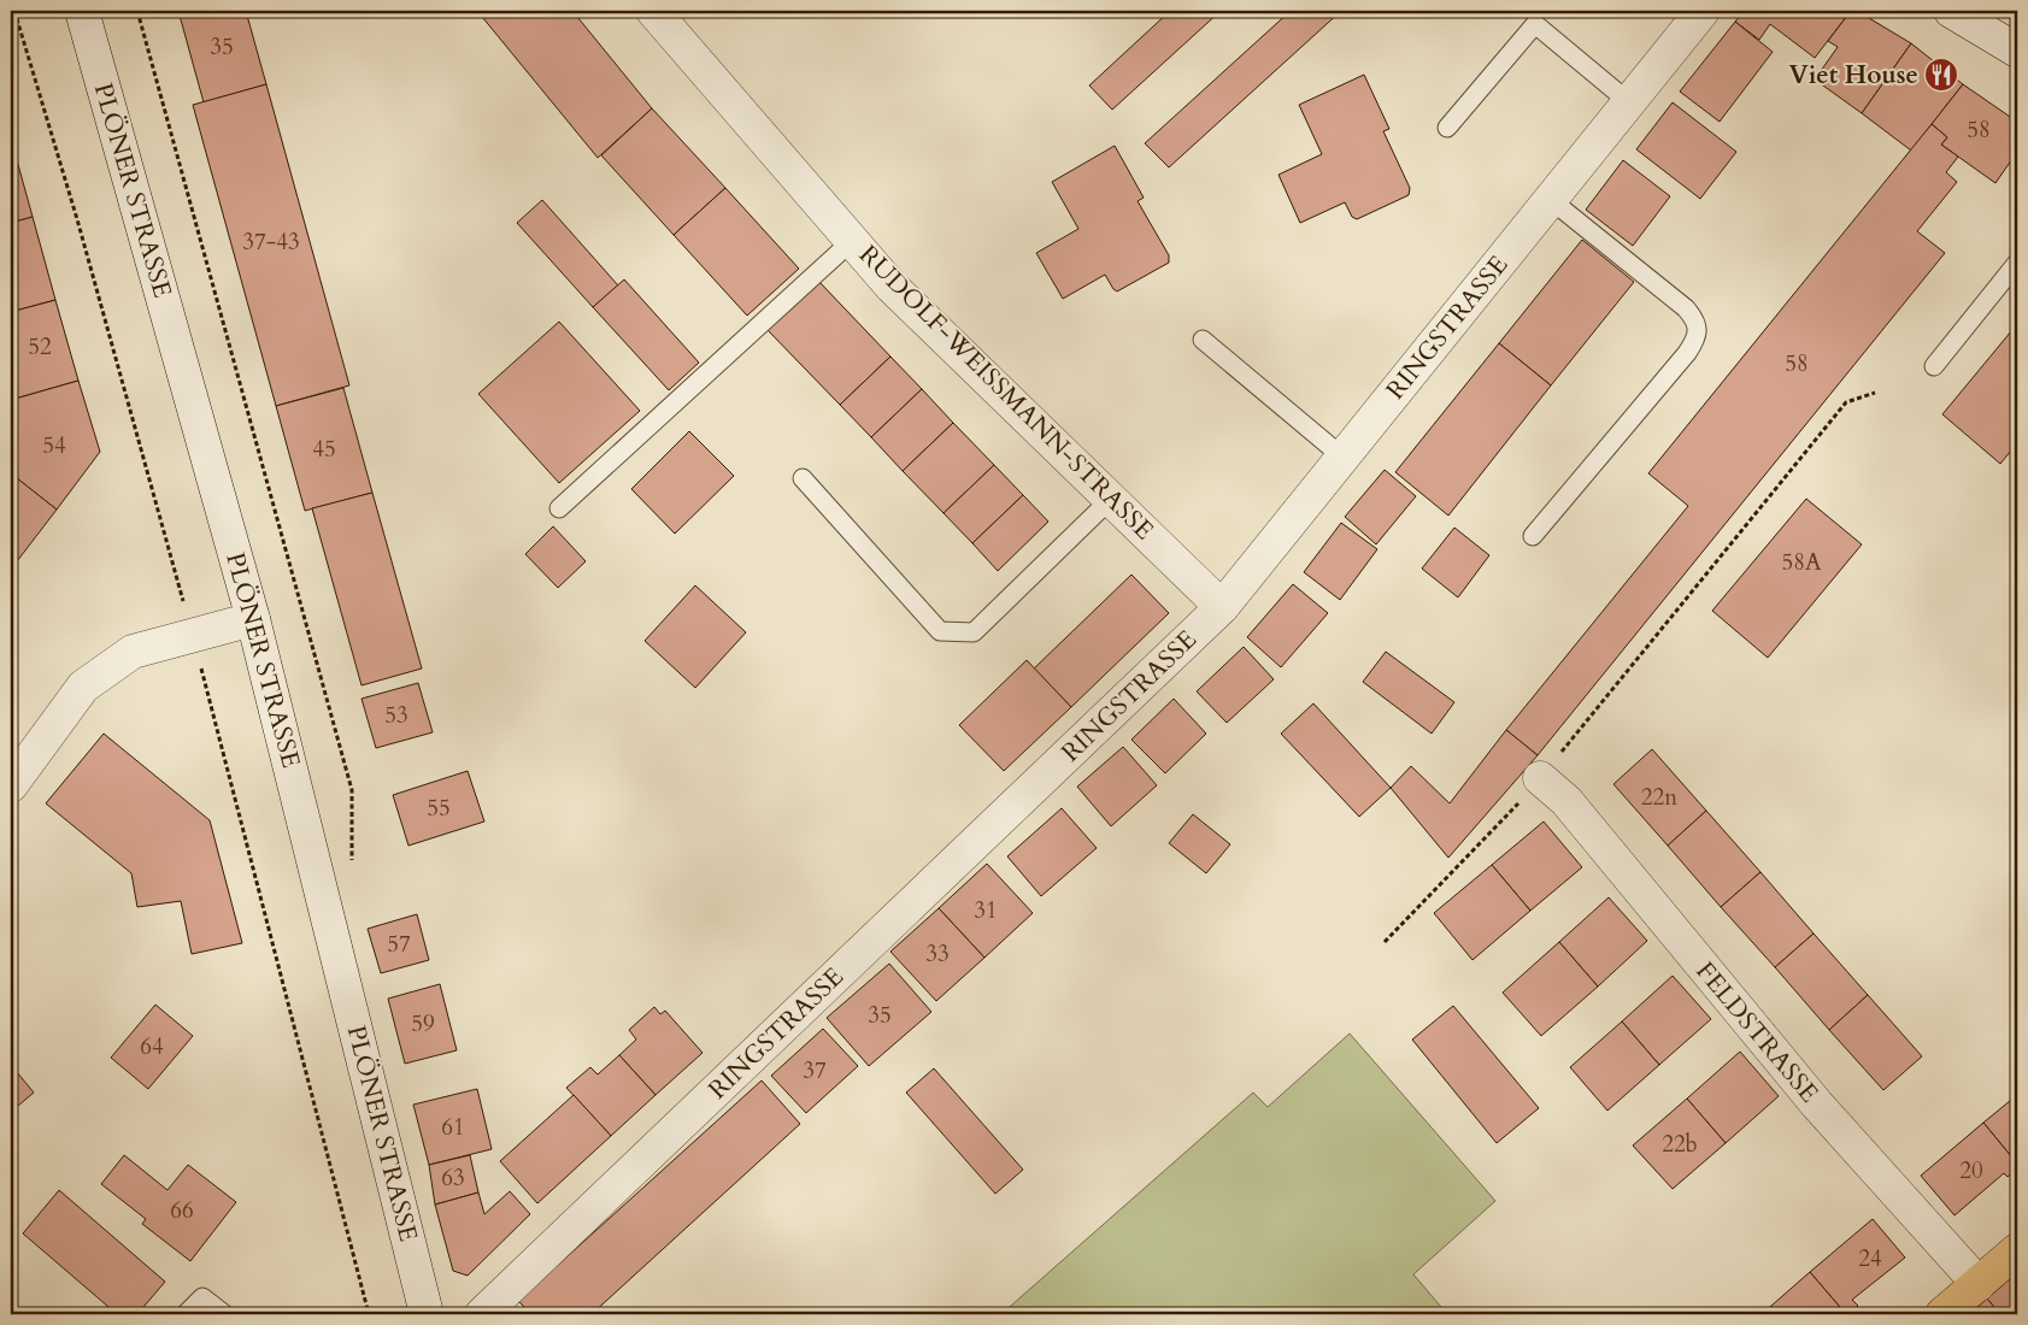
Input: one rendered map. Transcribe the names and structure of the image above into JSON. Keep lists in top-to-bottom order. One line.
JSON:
{"streets":{"street":["PLÖNER STRASSE","RINGSTRASSE","RUDOLF-WEISSMANN-STRASSE","FELDSTRASSE"]},"crossings":[["RINGSTRASSE","RUDOLF-WEISSMANN-STRASSE"]],"places":{"restaurant":["Viet House"]},"house_numbers":["35","58","37-43","52","58","54","45","58A","53","22n","55","31","57","33","35","59","64","37","61","22b","20","63","66","24"]}
